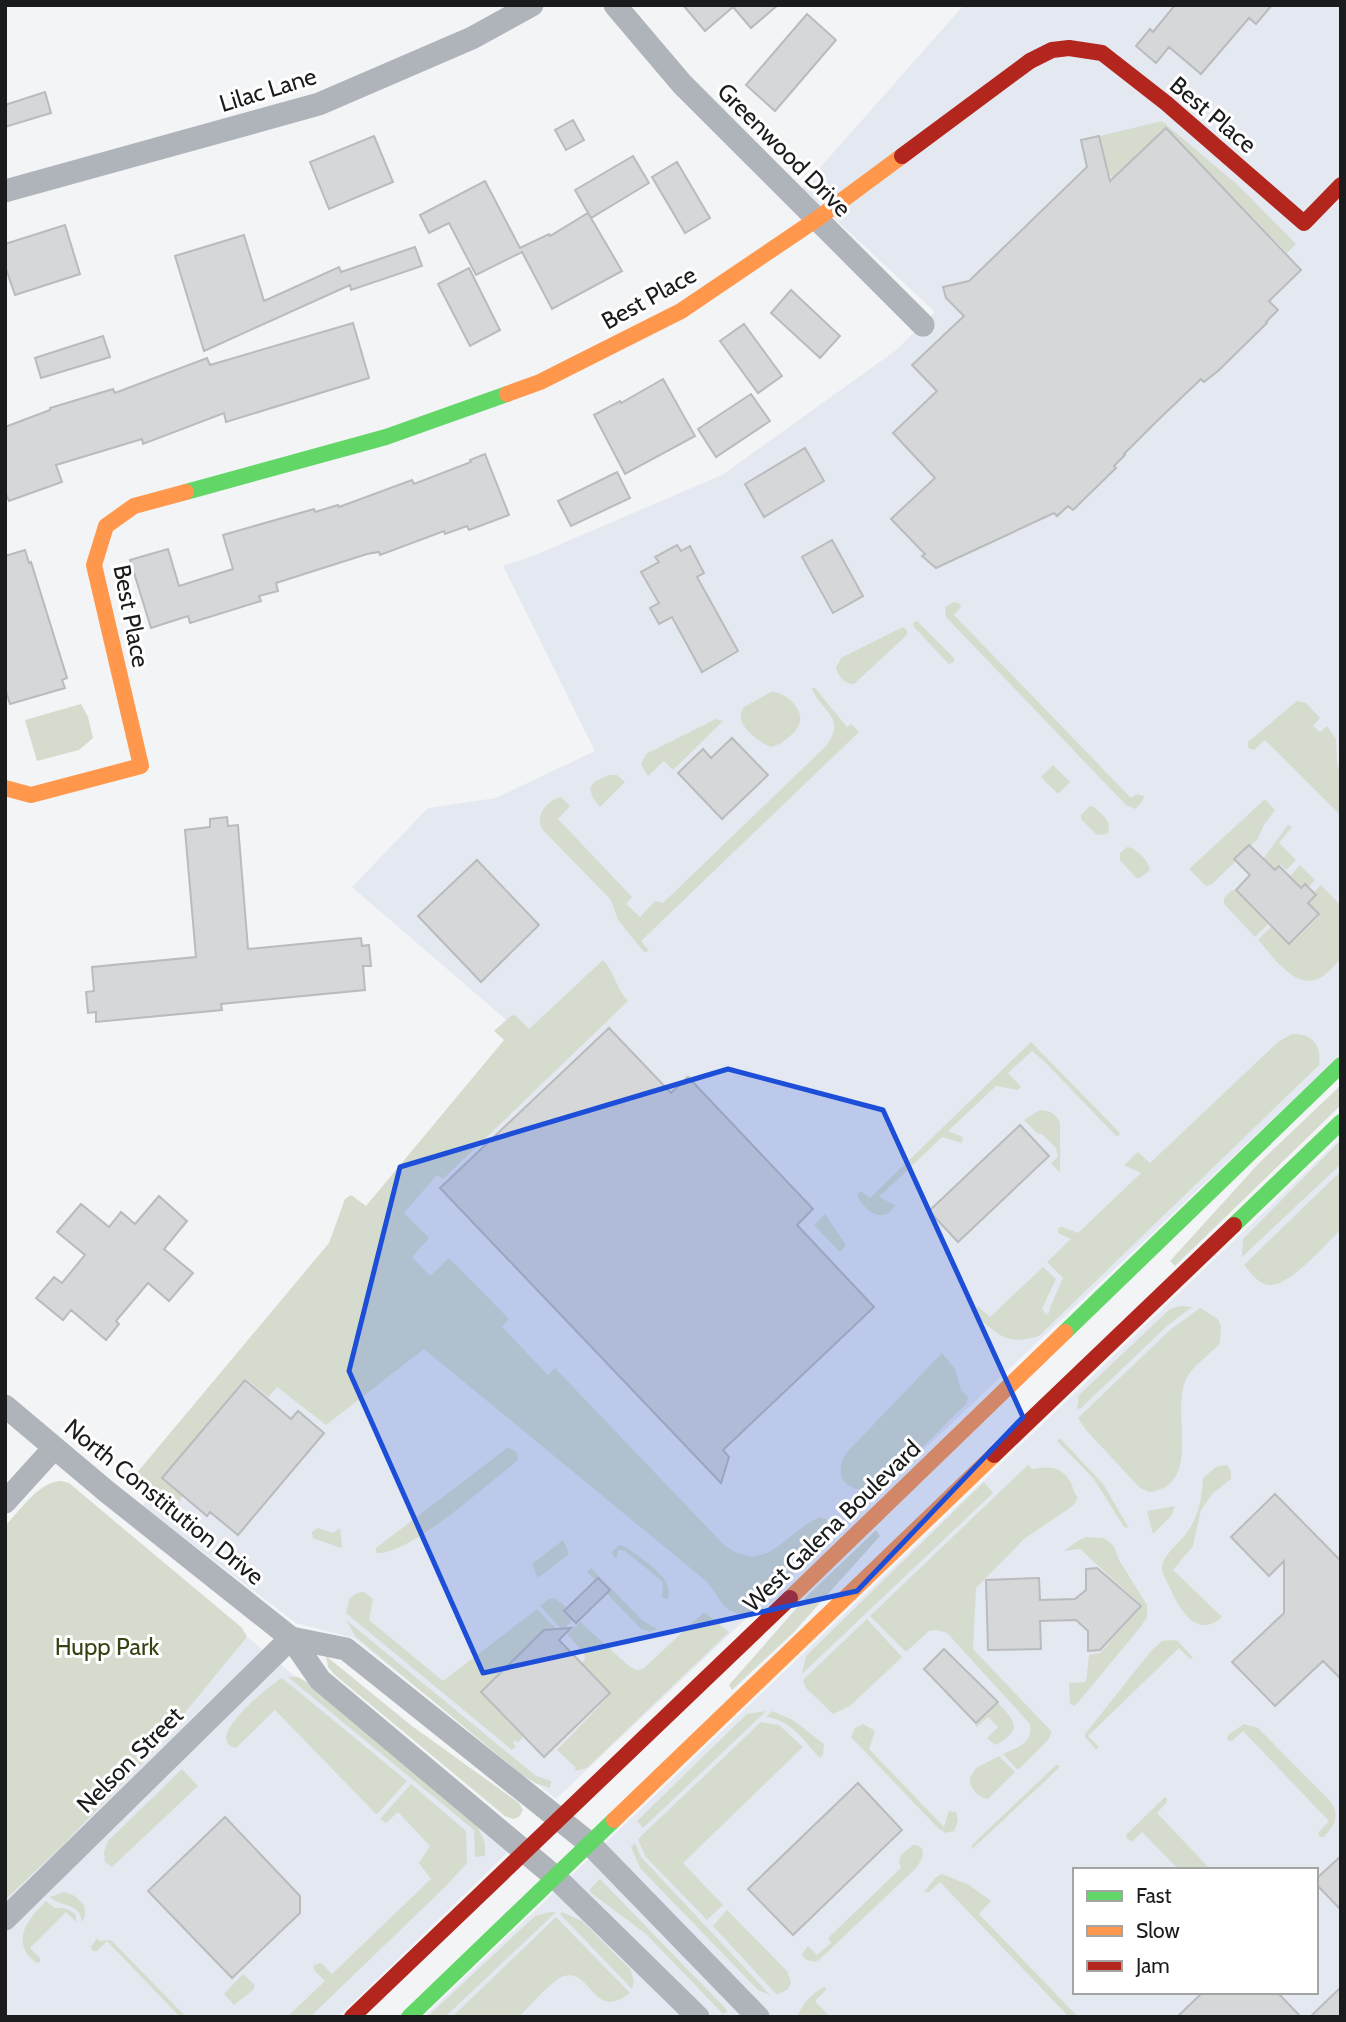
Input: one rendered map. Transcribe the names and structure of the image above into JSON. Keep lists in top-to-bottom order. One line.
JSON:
{"streets":{"main road":["Best Place","West Galena Boulevard"],"street":["Lilac Lane","Greenwood Drive","North Constitution Drive","Nelson Street"]},"crossings":[["Best Place","Greenwood Drive"],["North Constitution Drive","West Galena Boulevard"],["North Constitution Drive","Nelson Street"]],"parks":["Hupp Park"],"legend":["Fast","Slow","Jam"]}
